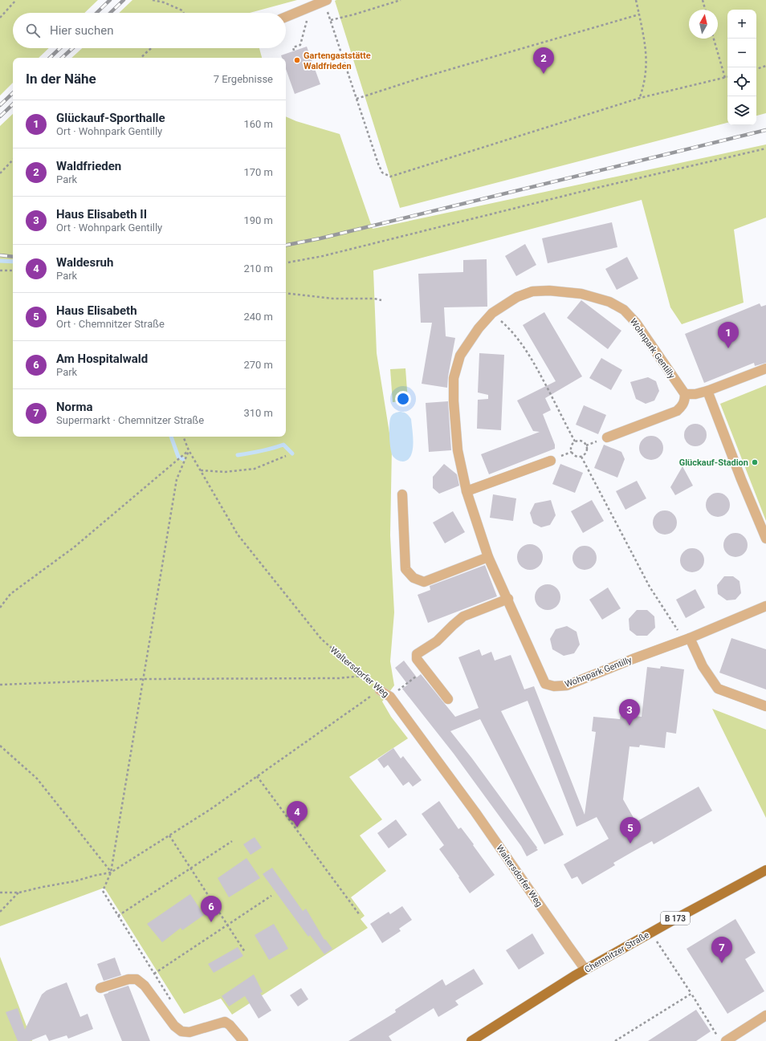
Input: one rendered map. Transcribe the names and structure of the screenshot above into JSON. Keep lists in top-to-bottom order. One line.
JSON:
{"streets":{"main road":["B 173","Chemnitzer Straße"],"street":["Wohnpark Gentilly","Waltersdorfer Weg"]},"crossings":[["Waltersdorfer Weg","Chemnitzer Straße"]],"places":["Gartengaststätte Waldfrieden","Glückauf-Stadion"],"north":"top","page":{"map_buttons":["+","−"],"search":"Hier suchen","pins":["2","1","3","4","5","6","7"],"heading":["In der Nähe","7 Ergebnisse"],"list":[{"mark":"1","name":"Glückauf-Sporthalle","note":"Ort · Wohnpark Gentilly","value":"160 m"},{"mark":"2","name":"Waldfrieden","note":"Park","value":"170 m"},{"mark":"3","name":"Haus Elisabeth II","note":"Ort · Wohnpark Gentilly","value":"190 m"},{"mark":"4","name":"Waldesruh","note":"Park","value":"210 m"},{"mark":"5","name":"Haus Elisabeth","note":"Ort · Chemnitzer Straße","value":"240 m"},{"mark":"6","name":"Am Hospitalwald","note":"Park","value":"270 m"},{"mark":"7","name":"Norma","note":"Supermarkt · Chemnitzer Straße","value":"310 m"}]}}
